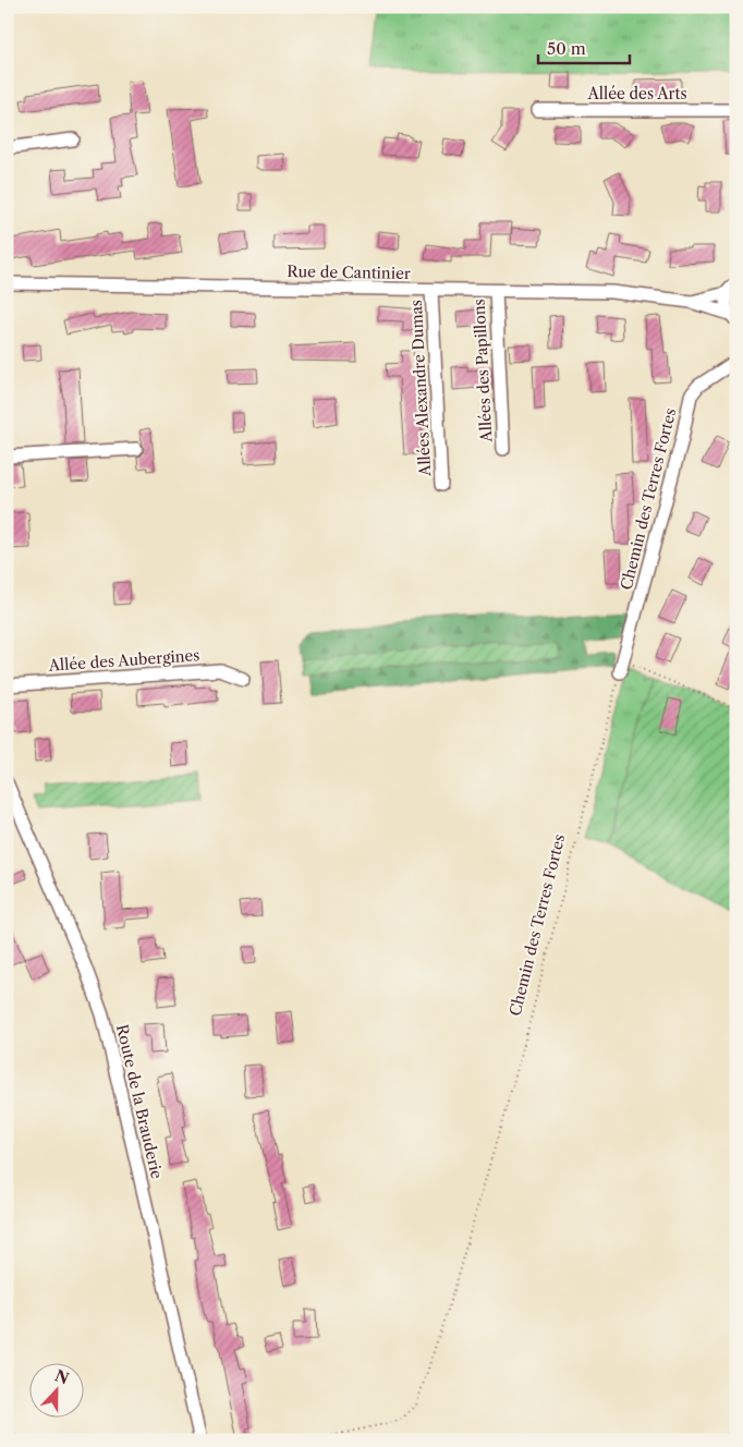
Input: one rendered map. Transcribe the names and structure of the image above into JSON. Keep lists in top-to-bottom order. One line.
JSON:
{"streets":{"street":["Allée des Arts","Rue de Cantinier","Allées des Papillons","Allées Alexandre Dumas","Chemin des Terres Fortes","Allée des Aubergines","Route de la Brauderie"]},"crossings":[["Rue de Cantinier","Allées des Papillons"],["Rue de Cantinier","Allées Alexandre Dumas"]],"scale_bar":"50 m","north":"top"}
